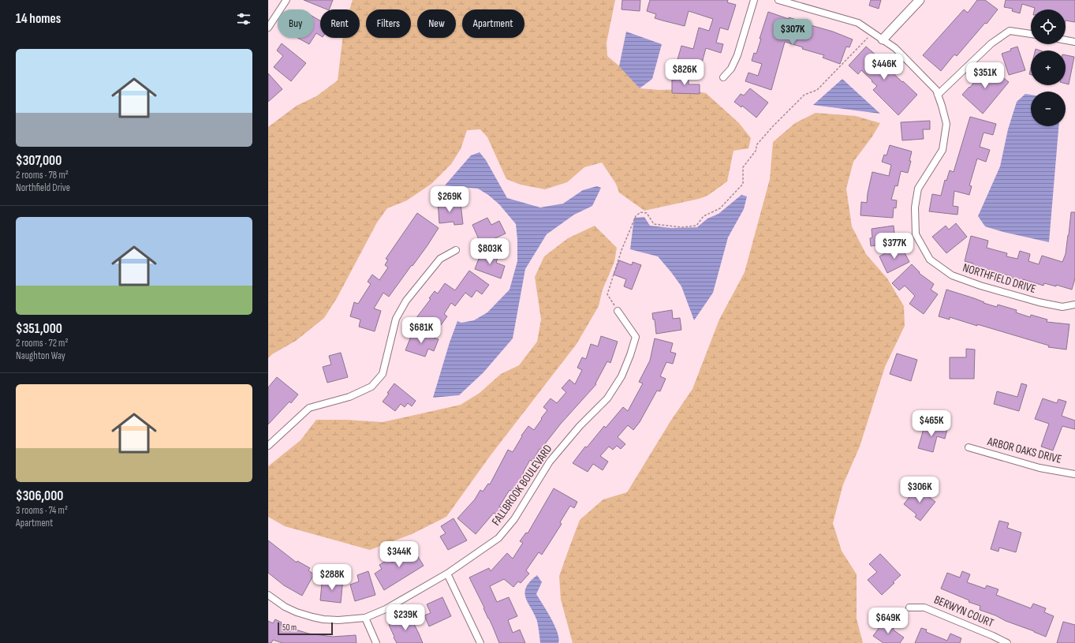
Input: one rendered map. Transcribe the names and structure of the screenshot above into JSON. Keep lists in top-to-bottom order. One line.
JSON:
{"streets":{"street":["NORTHFIELD DRIVE","ARBOR OAKS DRIVE","FALLBROOK BOULEVARD","BERWYN COURT"]},"scale_bar":"50 m","page":{"heading":"14 homes","map_buttons":["+","−"],"chip":["Buy","Rent","Filters","New","Apartment"],"price":["$307K","$446K","$826K","$351K","$269K","$377K","$803K","$681K","$465K","$306K","$344K","$288K","$239K","$649K"],"list":[{"name":"$307,000","note":"2 rooms · 78 m² · Northfield Drive"},{"name":"$351,000","note":"2 rooms · 72 m² · Naughton Way"},{"name":"$306,000","note":"3 rooms · 74 m² · Apartment"}],"scale":"50 m"}}
